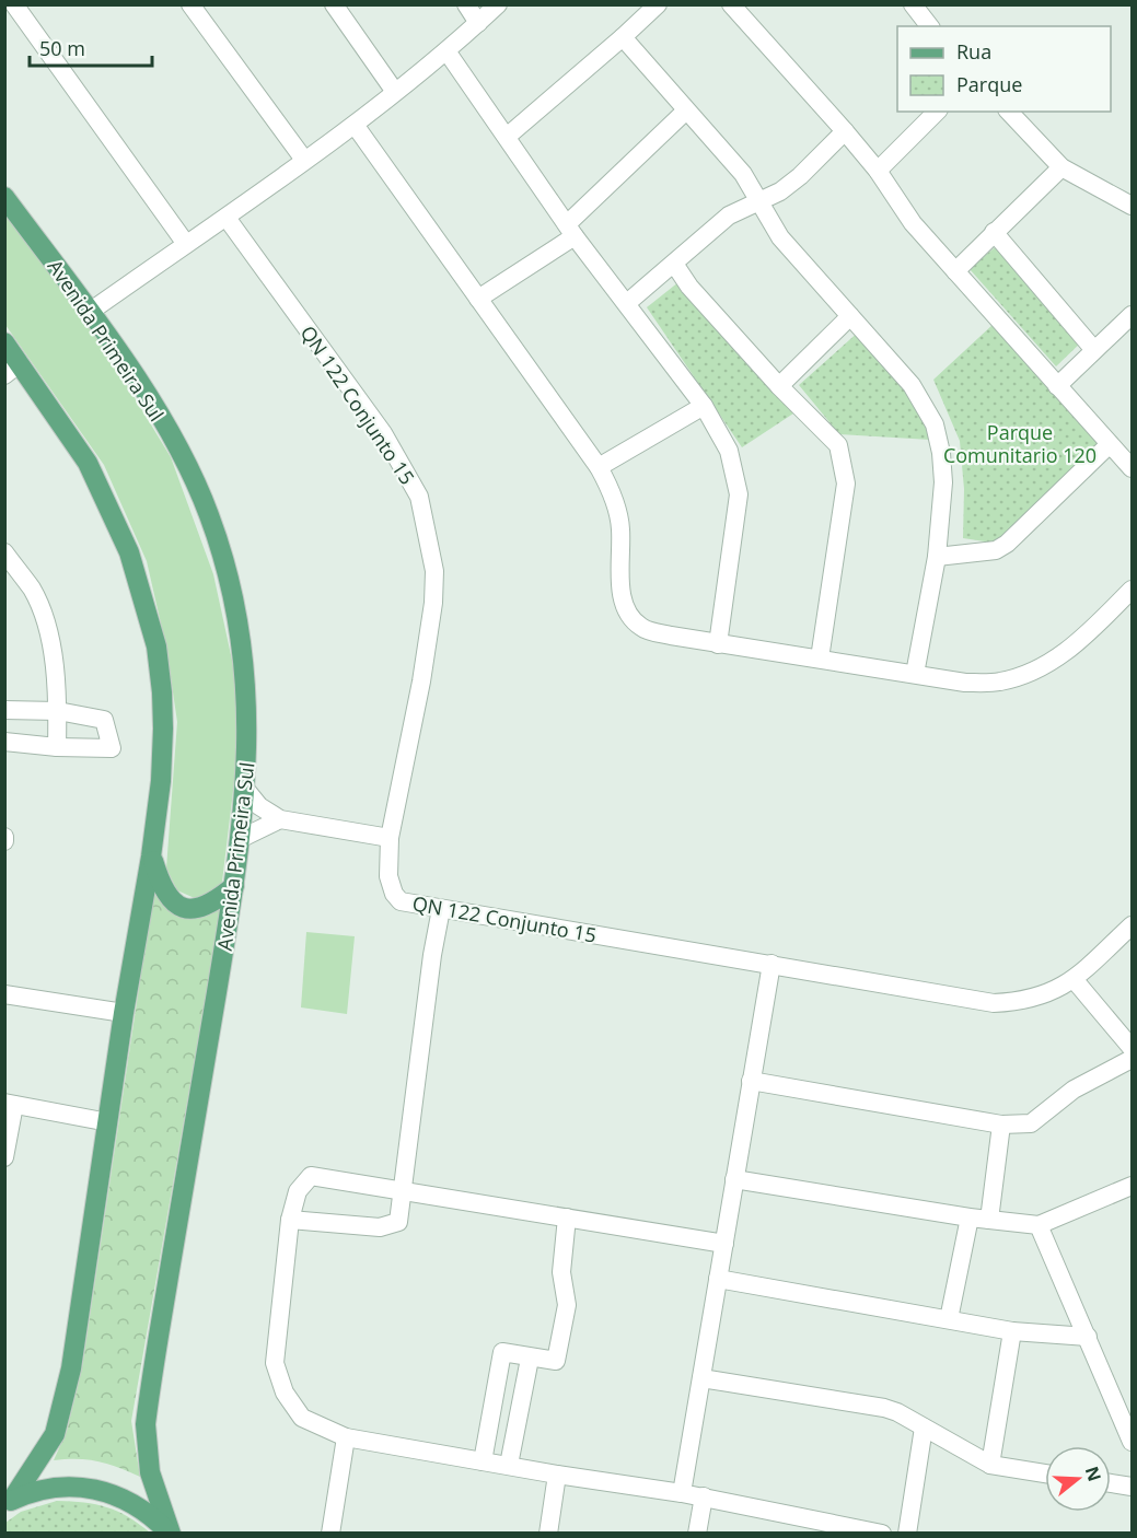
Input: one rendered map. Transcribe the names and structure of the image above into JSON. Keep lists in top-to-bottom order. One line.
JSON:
{"streets":{"main road":["Avenida Primeira Sul"],"street":["QN 122 Conjunto 15"]},"parks":["Parque Comunitario 120"],"legend":["Rua","Parque"],"scale_bar":"50 m","north":"right"}
